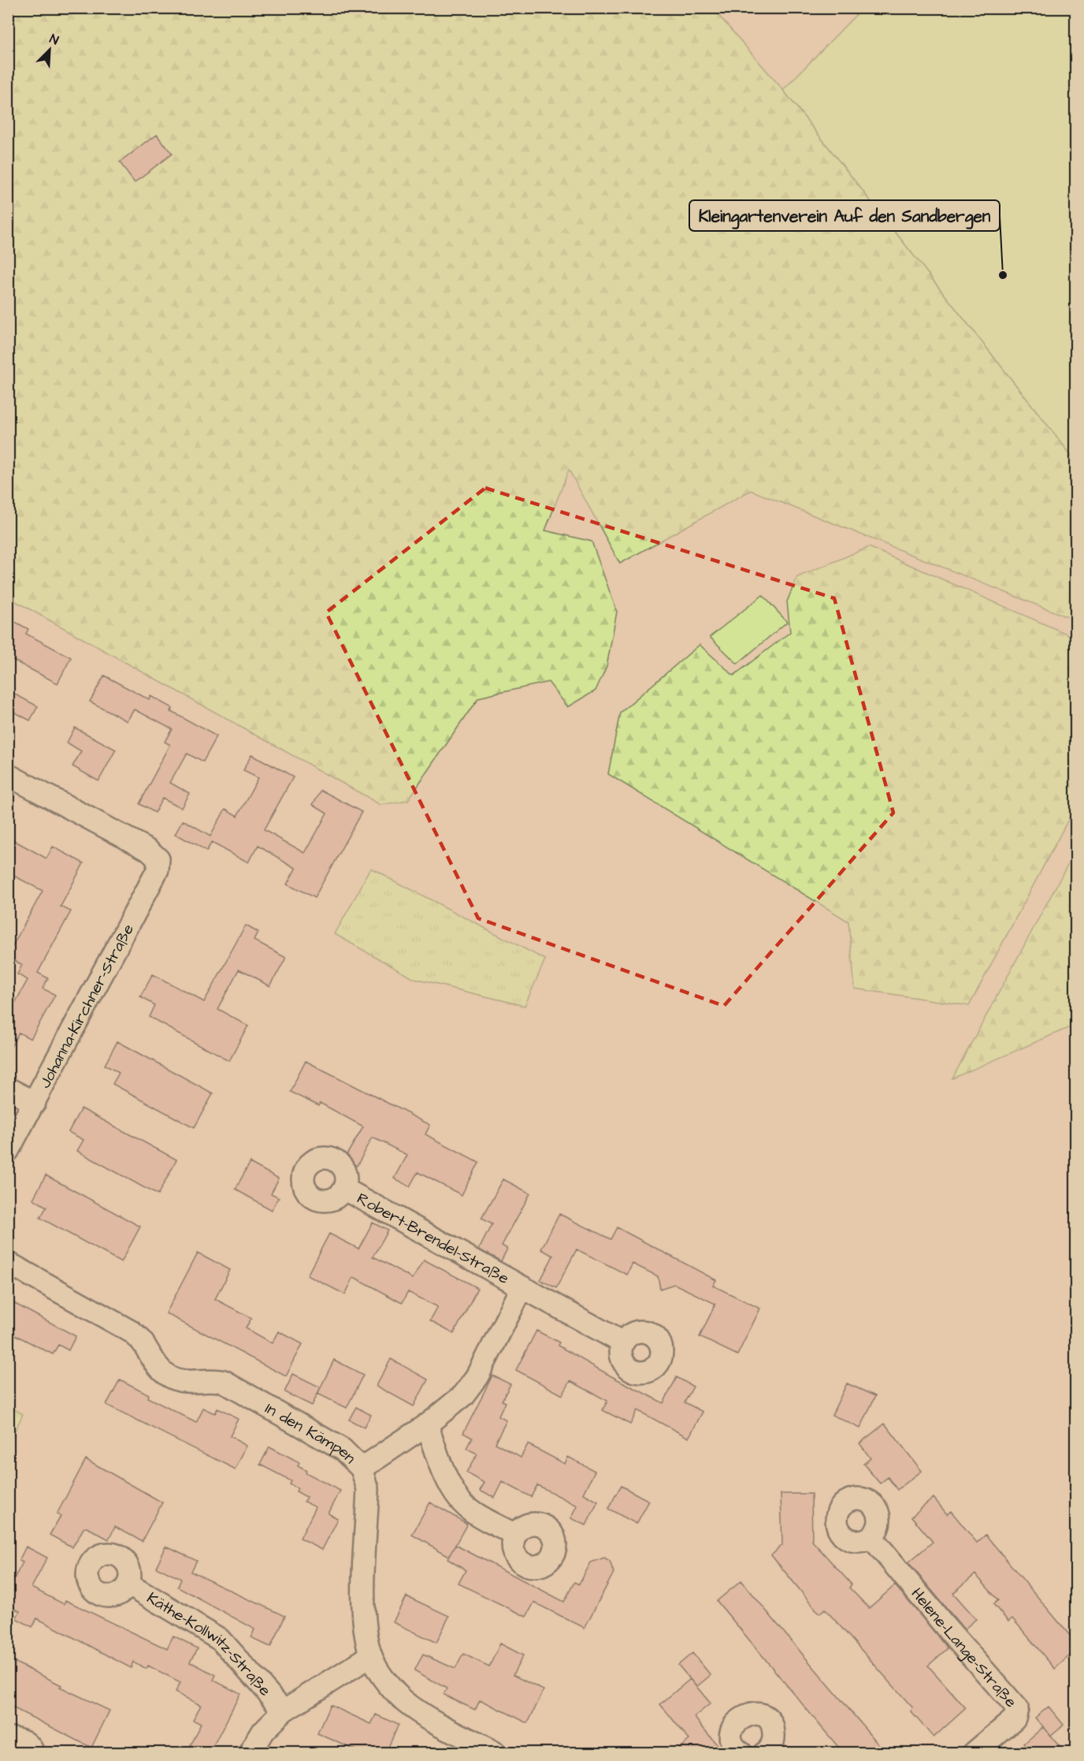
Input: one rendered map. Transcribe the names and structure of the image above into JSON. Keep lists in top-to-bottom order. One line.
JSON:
{"streets":{"street":["Johanna-Kirchner-Straße","Robert-Brendel-Straße","In den Kämpen","Käthe-Kollwitz-Straße","Helene-Lange-Straße"]},"crossings":[["Robert-Brendel-Straße","In den Kämpen"],["In den Kämpen","Käthe-Kollwitz-Straße"]],"places":["Kleingartenverein Auf den Sandbergen"],"north":"top right"}
